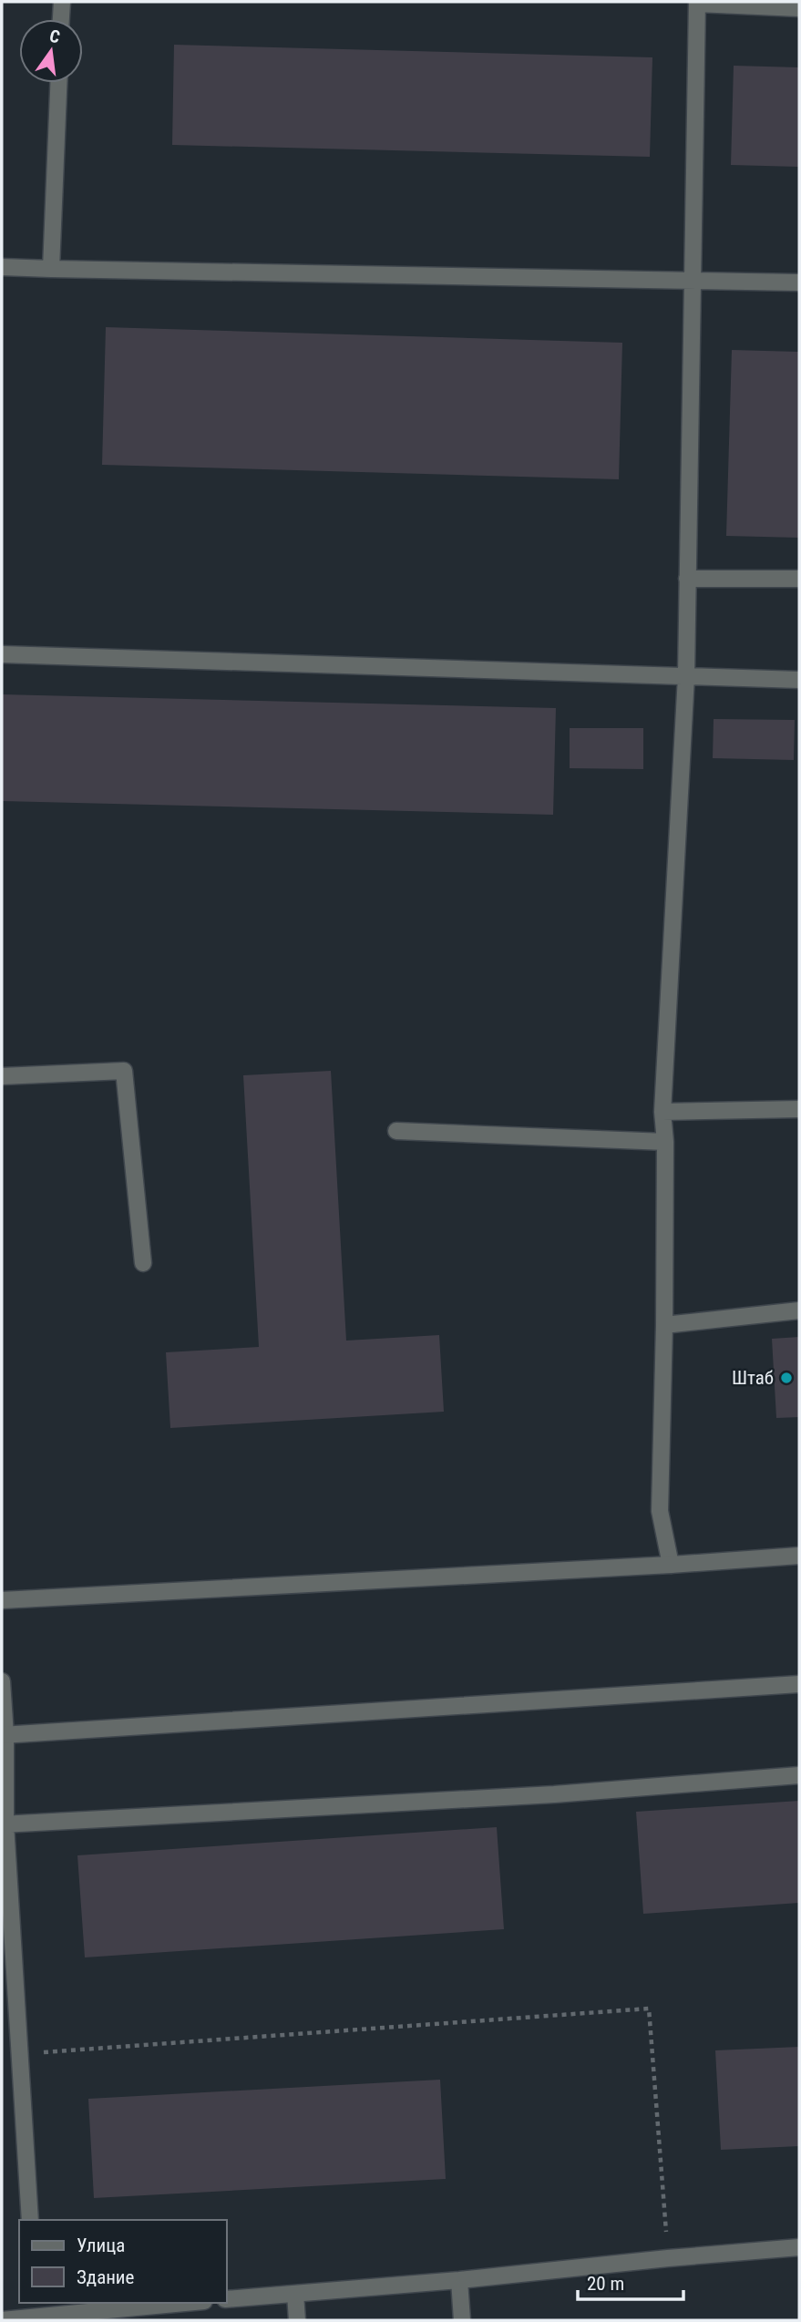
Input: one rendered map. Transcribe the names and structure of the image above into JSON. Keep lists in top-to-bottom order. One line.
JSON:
{"places":["Штаб"],"legend":["Улица","Здание"],"scale_bar":"20 m","north":"top"}
